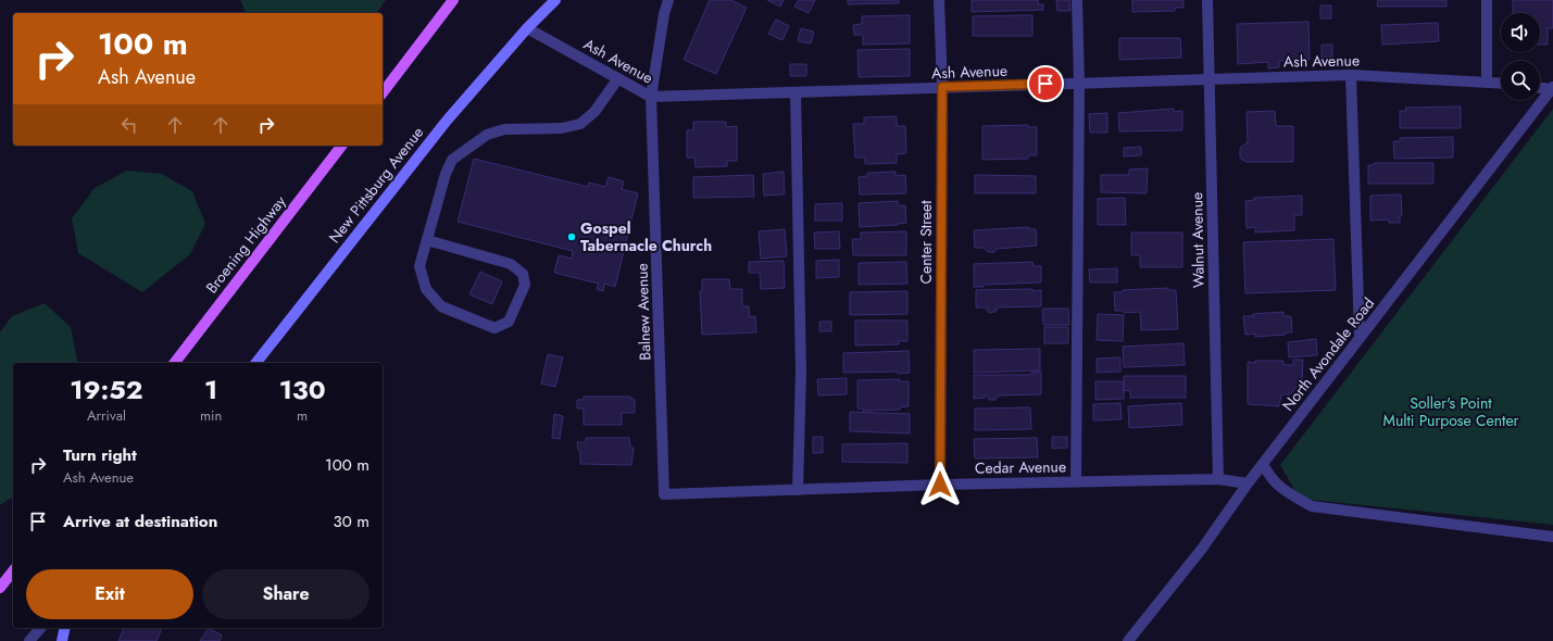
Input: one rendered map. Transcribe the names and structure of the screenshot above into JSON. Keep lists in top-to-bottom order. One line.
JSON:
{"streets":{"main road":["Broening Highway"],"street":["Ash Avenue","New Pittsburg Avenue","Walnut Avenue","Center Street","Balnew Avenue","North Avondale Road","Cedar Avenue"]},"crossings":[["Ash Avenue","New Pittsburg Avenue"],["Ash Avenue","Walnut Avenue"],["Ash Avenue","Center Street"],["Ash Avenue","Balnew Avenue"],["Walnut Avenue","Cedar Avenue"],["Center Street","Cedar Avenue"],["Balnew Avenue","Cedar Avenue"],["North Avondale Road","Cedar Avenue"]],"parks":["Soller's Point Multi Purpose Center"],"places":["Gospel Tabernacle Church"],"page":{"turn":["100 m","Ash Avenue"],"eta":["19:52","Arrival","1","min","130","m"],"list":[{"name":"Turn right","note":"Ash Avenue","value":"100 m"},{"name":"Arrive at destination","value":"30 m"}],"buttons":["Exit","Share"]}}
